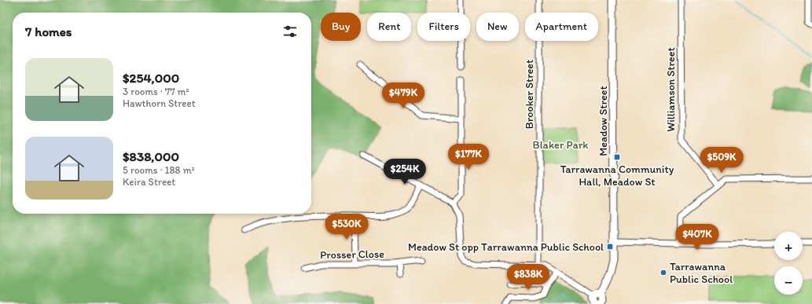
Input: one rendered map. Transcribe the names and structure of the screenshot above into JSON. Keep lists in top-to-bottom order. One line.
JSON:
{"streets":{"main road":["Meadow Street"],"street":["Williamson Street","Brooker Street","Prosser Close"]},"parks":["Blaker Park"],"places":{"transit":["Tarrawanna Community Hall, Meadow St","Meadow St opp Tarrawanna Public School"],"other":["Tarrawanna Public School"]},"page":{"chip":["Buy","Rent","Filters","New","Apartment"],"heading":"7 homes","list":[{"name":"$254,000","note":"3 rooms · 77 m² · Hawthorn Street"},{"name":"$838,000","note":"5 rooms · 188 m² · Keira Street"}],"price":["$479K","$177K","$509K","$254K","$530K","$407K","$838K"],"map_buttons":["+","−"]}}
